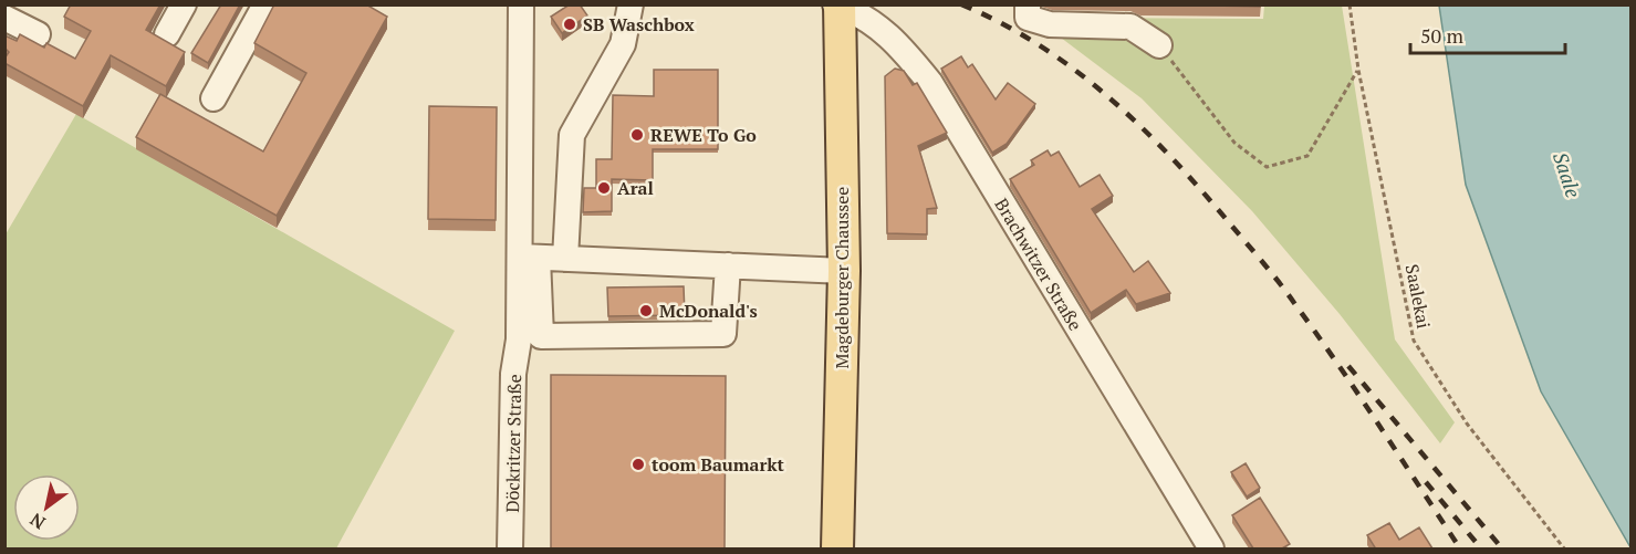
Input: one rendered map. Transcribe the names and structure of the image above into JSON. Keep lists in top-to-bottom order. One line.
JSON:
{"streets":{"main road":["Magdeburger Chaussee"],"street":["Brachwitzer Straße","Döckritzer Straße"],"path":["Saalekai"]},"crossings":[["Brachwitzer Straße","Magdeburger Chaussee"]],"water":["Saale"],"places":["SB Waschbox","REWE To Go","Aral","McDonald's","toom Baumarkt"],"scale_bar":"50 m","north":"bottom left"}
